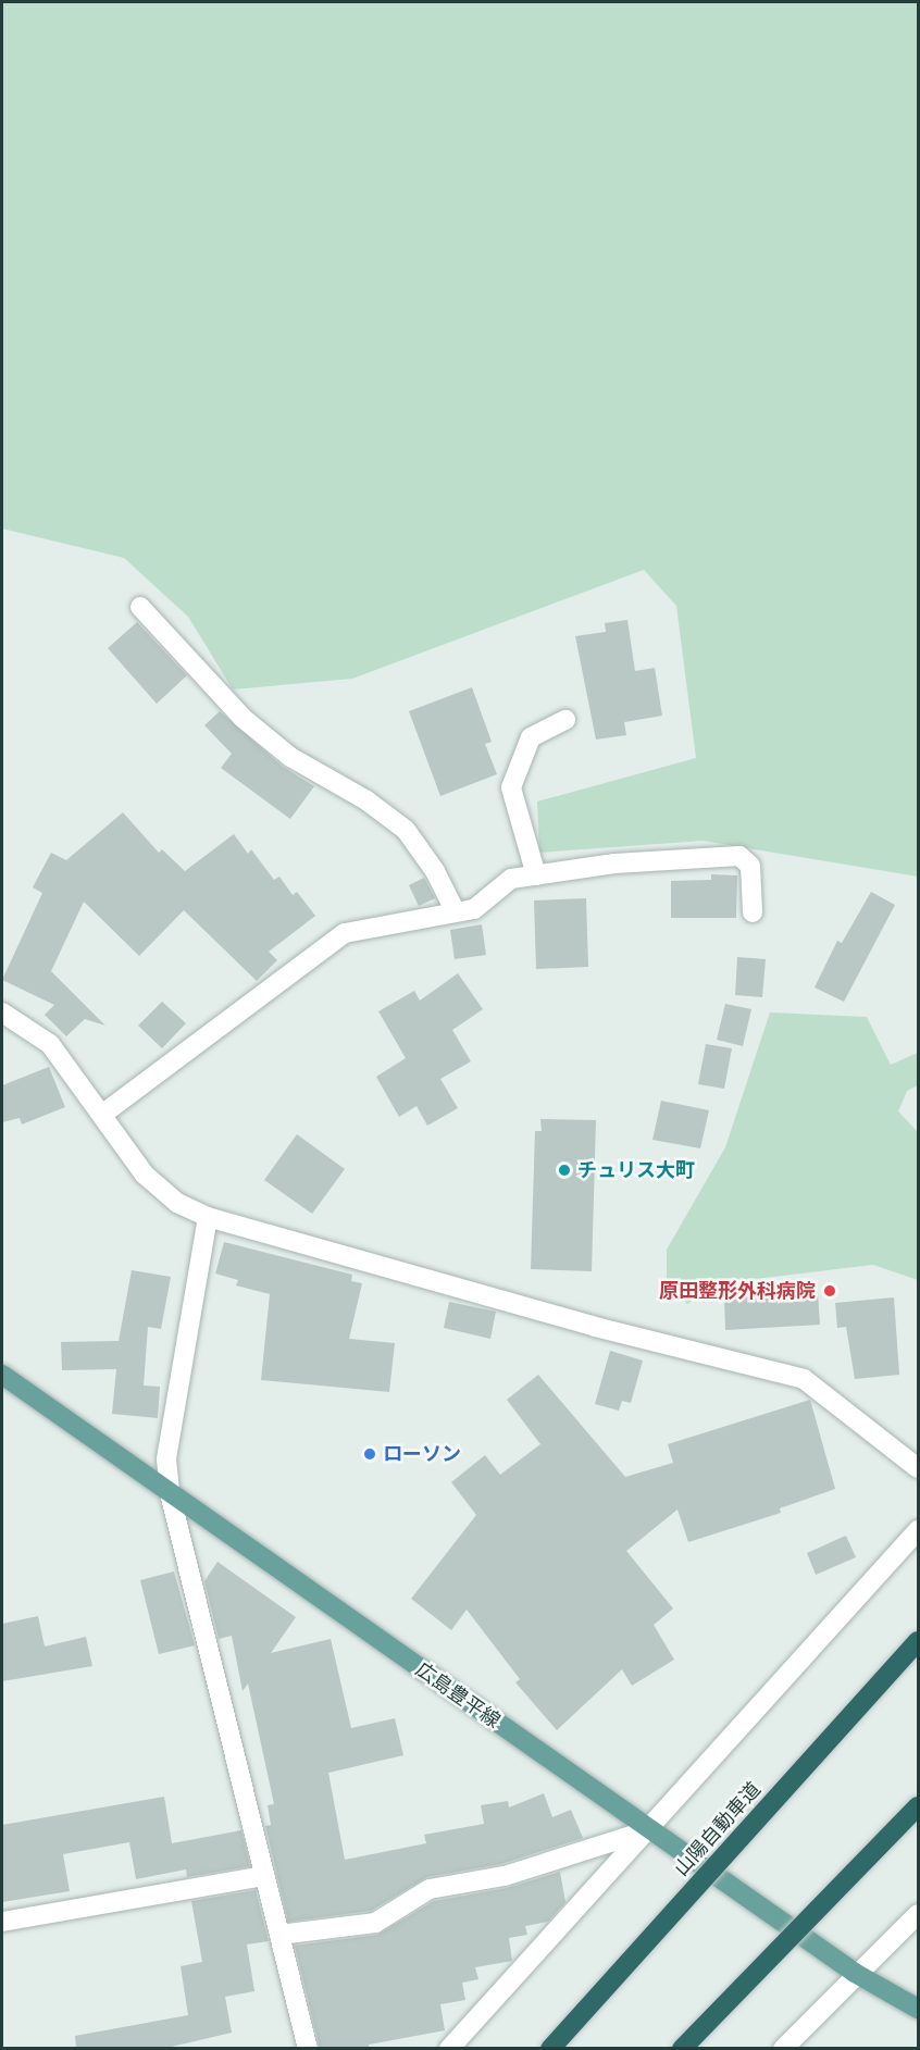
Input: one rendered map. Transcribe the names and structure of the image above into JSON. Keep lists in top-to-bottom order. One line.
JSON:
{"streets":{"highway":["山陽自動車道"],"main road":["広島豊平線"]},"places":["チュリス大町","原田整形外科病院","ローソン"]}
